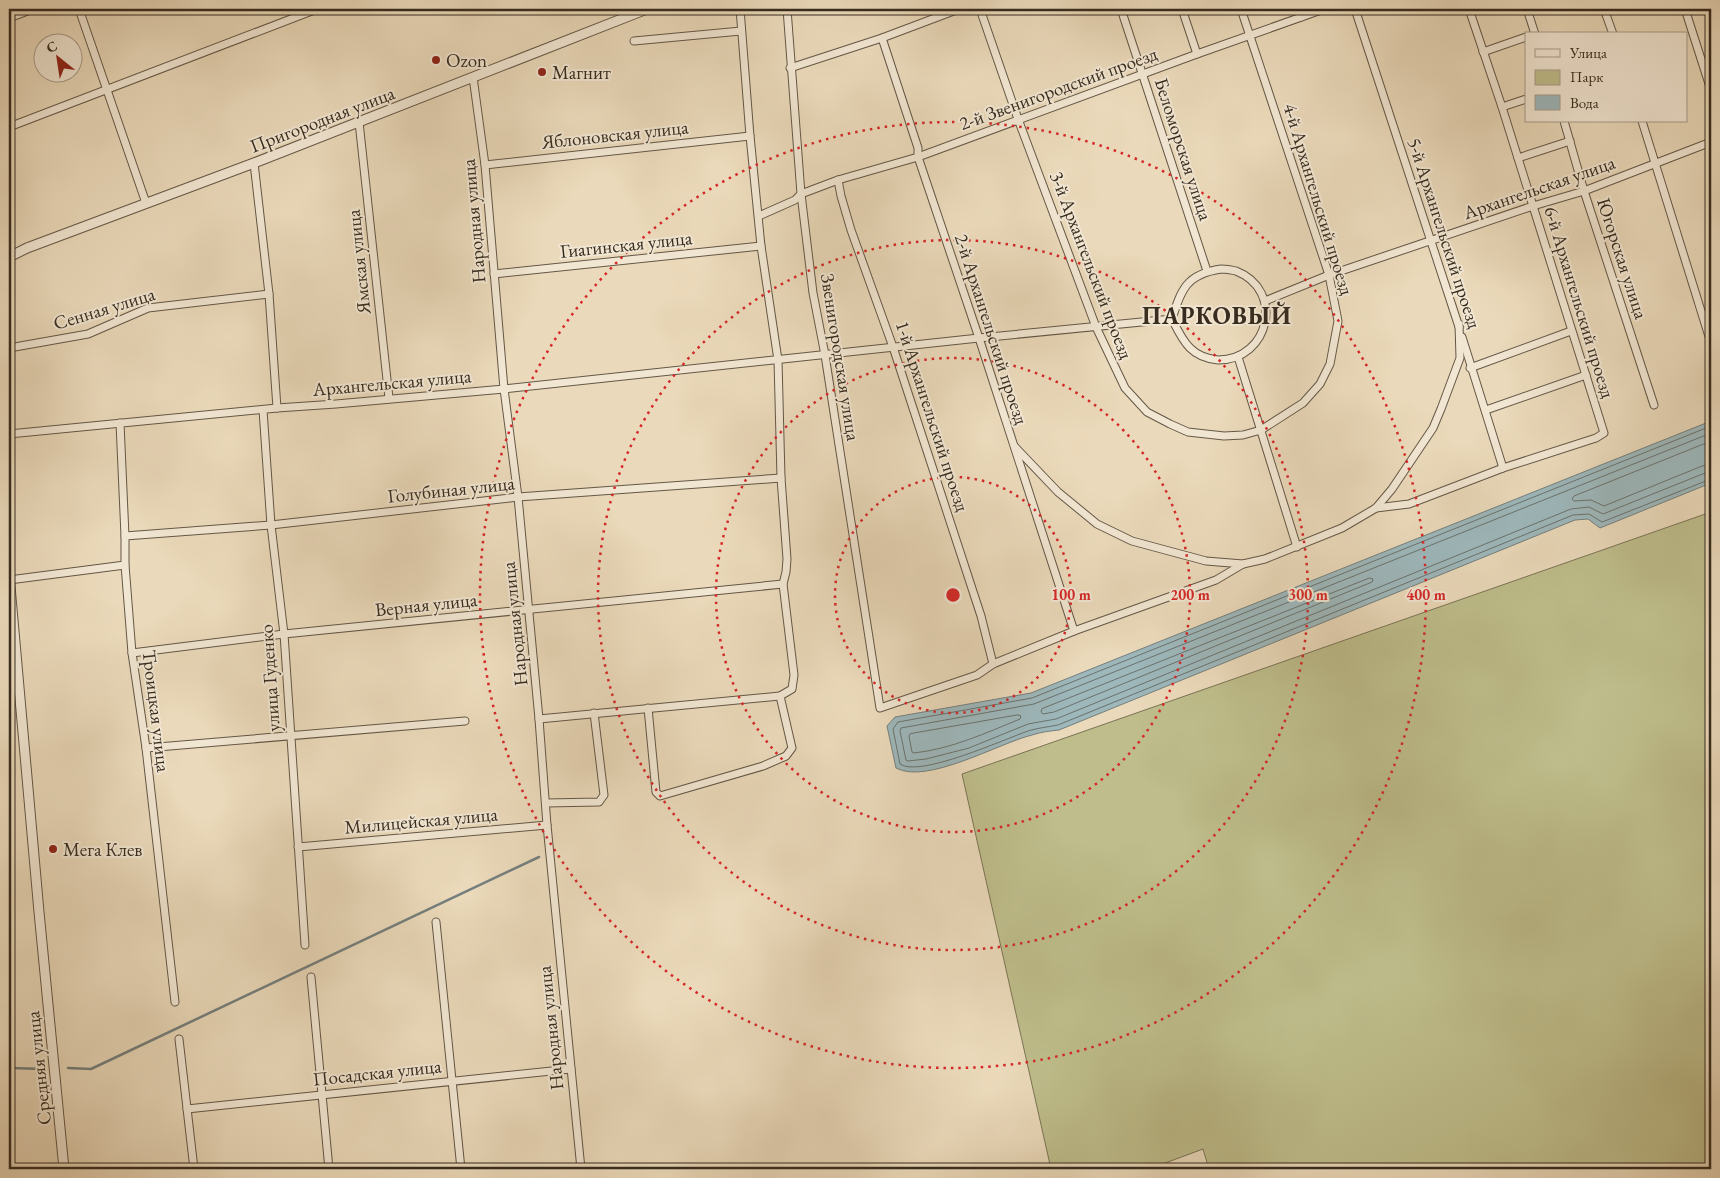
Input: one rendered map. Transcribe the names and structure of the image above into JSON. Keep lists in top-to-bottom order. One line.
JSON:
{"streets":{"street":["2-й Звенигородский проезд","Пригородная улица","Яблоновская улица","Беломорская улица","Архангельская улица","4-й Архангельский проезд","Народная улица","5-й Архангельский проезд","Гиагинская улица","Югорская улица","Ямская улица","3-й Архангельский проезд","6-й Архангельский проезд","Сенная улица","2-й Архангельский проезд","Звенигородская улица","1-й Архангельский проезд","Голубиная улица","Верная улица","улица Гуденко","Троицкая улица","Милицейская улица","Средняя улица","Посадская улица"]},"crossings":[["2-й Звенигородский проезд","Беломорская улица"],["2-й Звенигородский проезд","4-й Архангельский проезд"],["2-й Звенигородский проезд","3-й Архангельский проезд"],["2-й Звенигородский проезд","2-й Архангельский проезд"],["2-й Звенигородский проезд","Звенигородская улица"],["2-й Звенигородский проезд","1-й Архангельский проезд"],["Пригородная улица","Народная улица"],["Пригородная улица","Ямская улица"],["Яблоновская улица","Народная улица"],["Беломорская улица","Архангельская улица"],["Архангельская улица","4-й Архангельский проезд"],["Архангельская улица","Народная улица"],["Архангельская улица","5-й Архангельский проезд"],["Архангельская улица","Югорская улица"],["Архангельская улица","Ямская улица"],["Архангельская улица","6-й Архангельский проезд"],["Архангельская улица","Звенигородская улица"],["Архангельская улица","улица Гуденко"],["Архангельская улица","Троицкая улица"],["4-й Архангельский проезд","3-й Архангельский проезд"],["Народная улица","Гиагинская улица"],["Народная улица","Голубиная улица"],["Народная улица","Верная улица"],["Народная улица","Милицейская улица"],["Народная улица","Посадская улица"],["5-й Архангельский проезд","6-й Архангельский проезд"],["Звенигородская улица","1-й Архангельский проезд"],["Голубиная улица","улица Гуденко"],["Голубиная улица","Троицкая улица"],["Верная улица","улица Гуденко"],["Верная улица","Троицкая улица"],["улица Гуденко","Милицейская улица"]],"districts":["ПАРКОВЫЙ"],"places":["Ozon","Магнит","Мега Клев"],"legend":["Улица","Парк","Вода"],"north":"top left","rings":["100 m","200 m","300 m","400 m"]}
